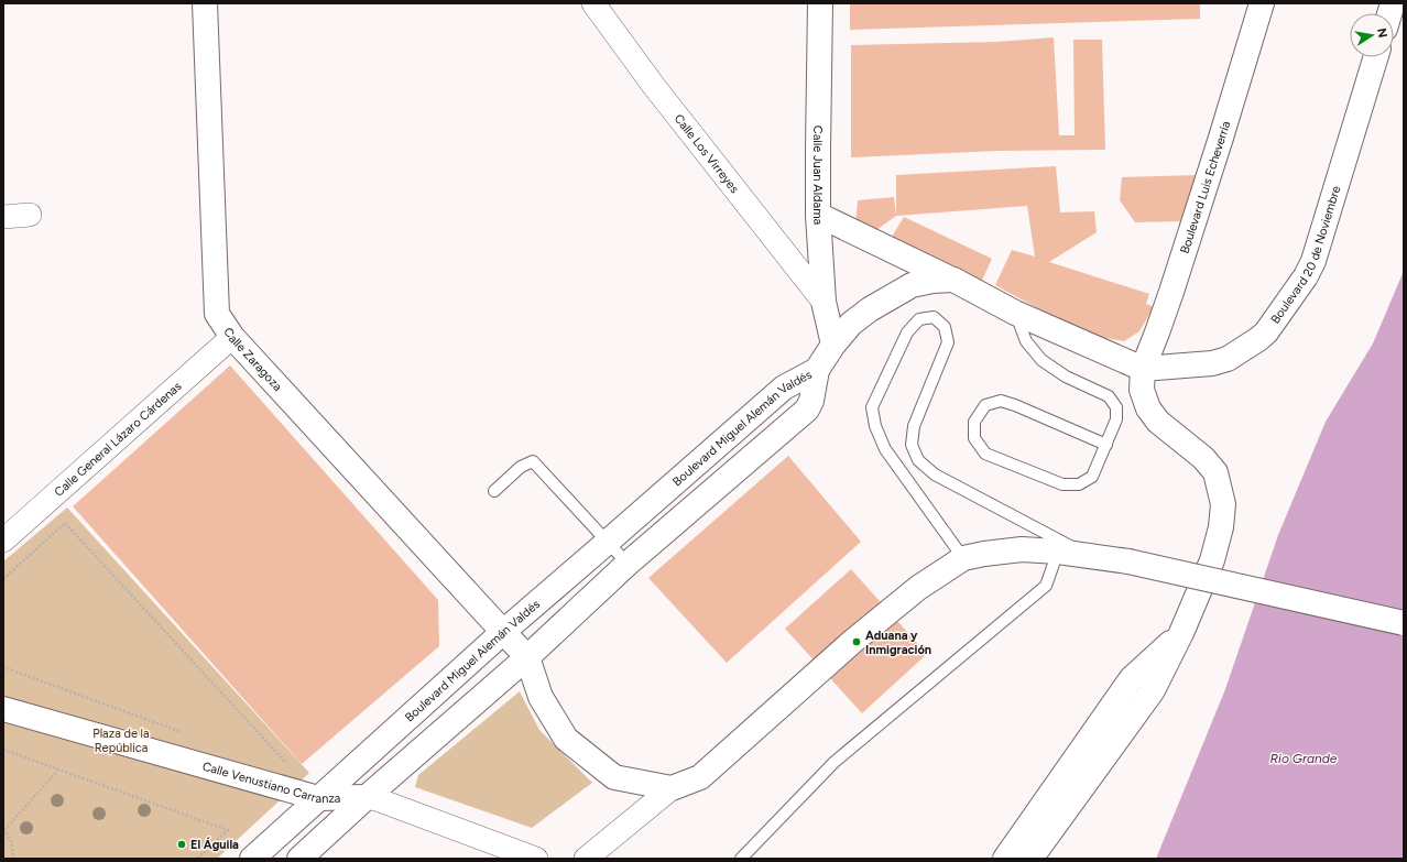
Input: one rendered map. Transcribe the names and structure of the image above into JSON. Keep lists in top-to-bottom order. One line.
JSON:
{"streets":{"main road":["Calle Juan Aldama","Boulevard Luis Echeverría","Boulevard 20 de Noviembre","Calle Zaragoza","Boulevard Miguel Alemán Valdés","Calle Venustiano Carranza"],"street":["Calle Los Virreyes","Calle General Lázaro Cárdenas"]},"crossings":[["Calle Los Virreyes","Calle Juan Aldama"],["Boulevard Luis Echeverría","Boulevard 20 de Noviembre"],["Calle Zaragoza","Boulevard Miguel Alemán Valdés"],["Calle Zaragoza","Calle General Lázaro Cárdenas"],["Boulevard Miguel Alemán Valdés","Calle Venustiano Carranza"]],"water":["Rio Grande"],"parks":["Plaza de la República"],"places":["Aduana y Inmigración","El Águila"],"north":"right"}
